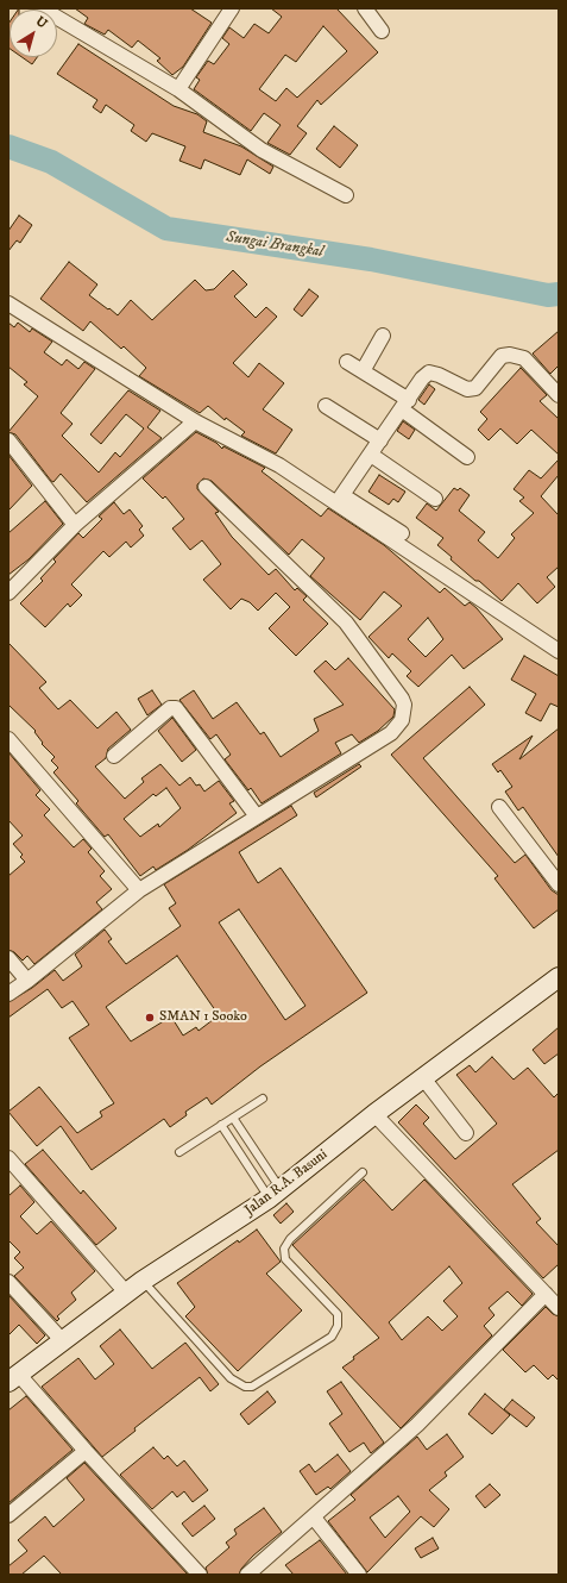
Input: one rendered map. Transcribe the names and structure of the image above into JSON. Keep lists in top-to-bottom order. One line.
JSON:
{"streets":{"main road":["Jalan R.A. Basuni"]},"water":["Sungai Brangkal"],"places":["SMAN 1 Sooko"],"north":"top right"}
